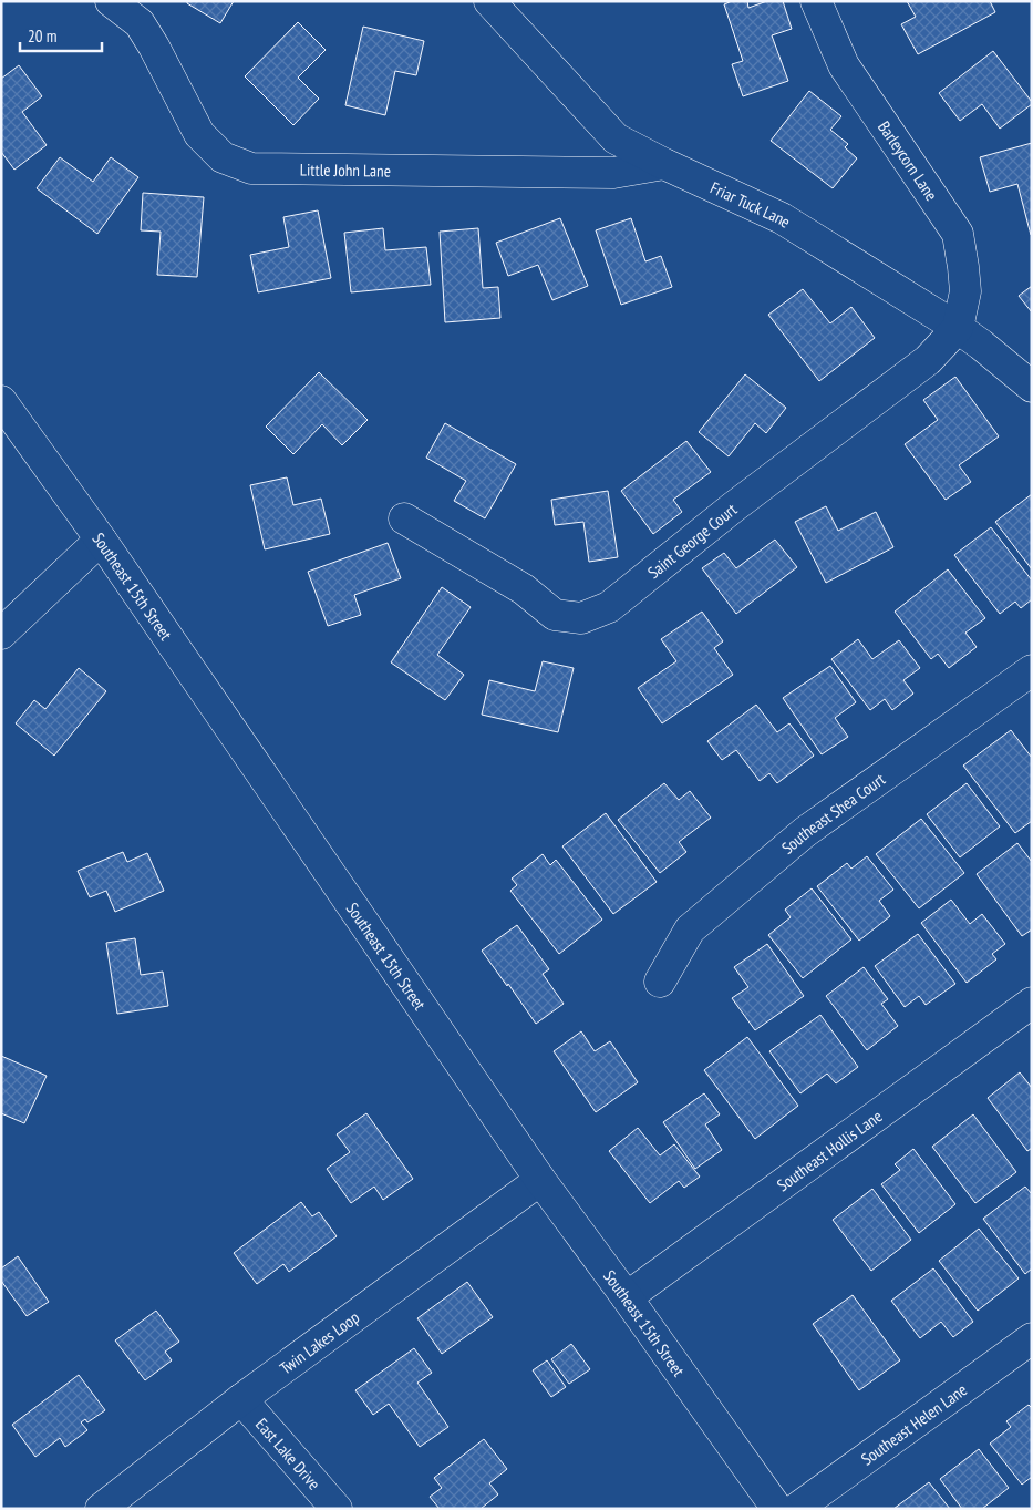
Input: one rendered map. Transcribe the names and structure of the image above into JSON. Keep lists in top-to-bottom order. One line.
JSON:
{"streets":{"street":["Barleycorn Lane","Little John Lane","Friar Tuck Lane","Saint George Court","Southeast 15th Street","Southeast Shea Court","Southeast Hollis Lane","Twin Lakes Loop","Southeast Helen Lane","East Lake Drive"]},"crossings":[["Barleycorn Lane","Friar Tuck Lane"],["Barleycorn Lane","Saint George Court"],["Little John Lane","Friar Tuck Lane"],["Friar Tuck Lane","Saint George Court"],["Southeast 15th Street","Southeast Hollis Lane"],["Southeast 15th Street","Twin Lakes Loop"],["Twin Lakes Loop","East Lake Drive"]],"scale_bar":"20 m"}
